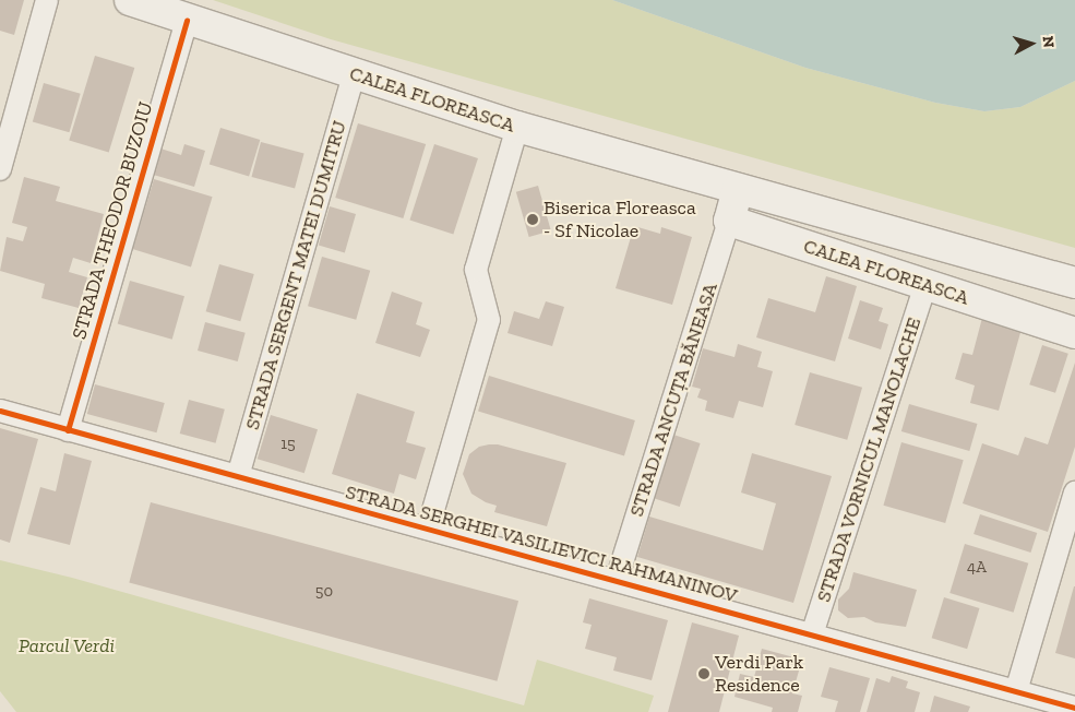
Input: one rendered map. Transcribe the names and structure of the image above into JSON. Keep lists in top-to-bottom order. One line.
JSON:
{"streets":{"main road":["CALEA FLOREASCA"],"street":["STRADA THEODOR BUZOIU","STRADA SERGENT MATEI DUMITRU","STRADA ANCUȚA BĂNEASA","STRADA VORNICUL MANOLACHE","STRADA SERGHEI VASILIEVICI RAHMANINOV"]},"crossings":[["CALEA FLOREASCA","STRADA THEODOR BUZOIU"],["CALEA FLOREASCA","STRADA SERGENT MATEI DUMITRU"],["CALEA FLOREASCA","STRADA ANCUȚA BĂNEASA"],["CALEA FLOREASCA","STRADA VORNICUL MANOLACHE"],["STRADA THEODOR BUZOIU","STRADA SERGHEI VASILIEVICI RAHMANINOV"],["STRADA SERGENT MATEI DUMITRU","STRADA SERGHEI VASILIEVICI RAHMANINOV"],["STRADA ANCUȚA BĂNEASA","STRADA SERGHEI VASILIEVICI RAHMANINOV"],["STRADA VORNICUL MANOLACHE","STRADA SERGHEI VASILIEVICI RAHMANINOV"]],"parks":["Parcul Verdi"],"places":["Biserica Floreasca - Sf Nicolae","Verdi Park Residence"],"house_numbers":["15","4A","50"],"north":"right"}
